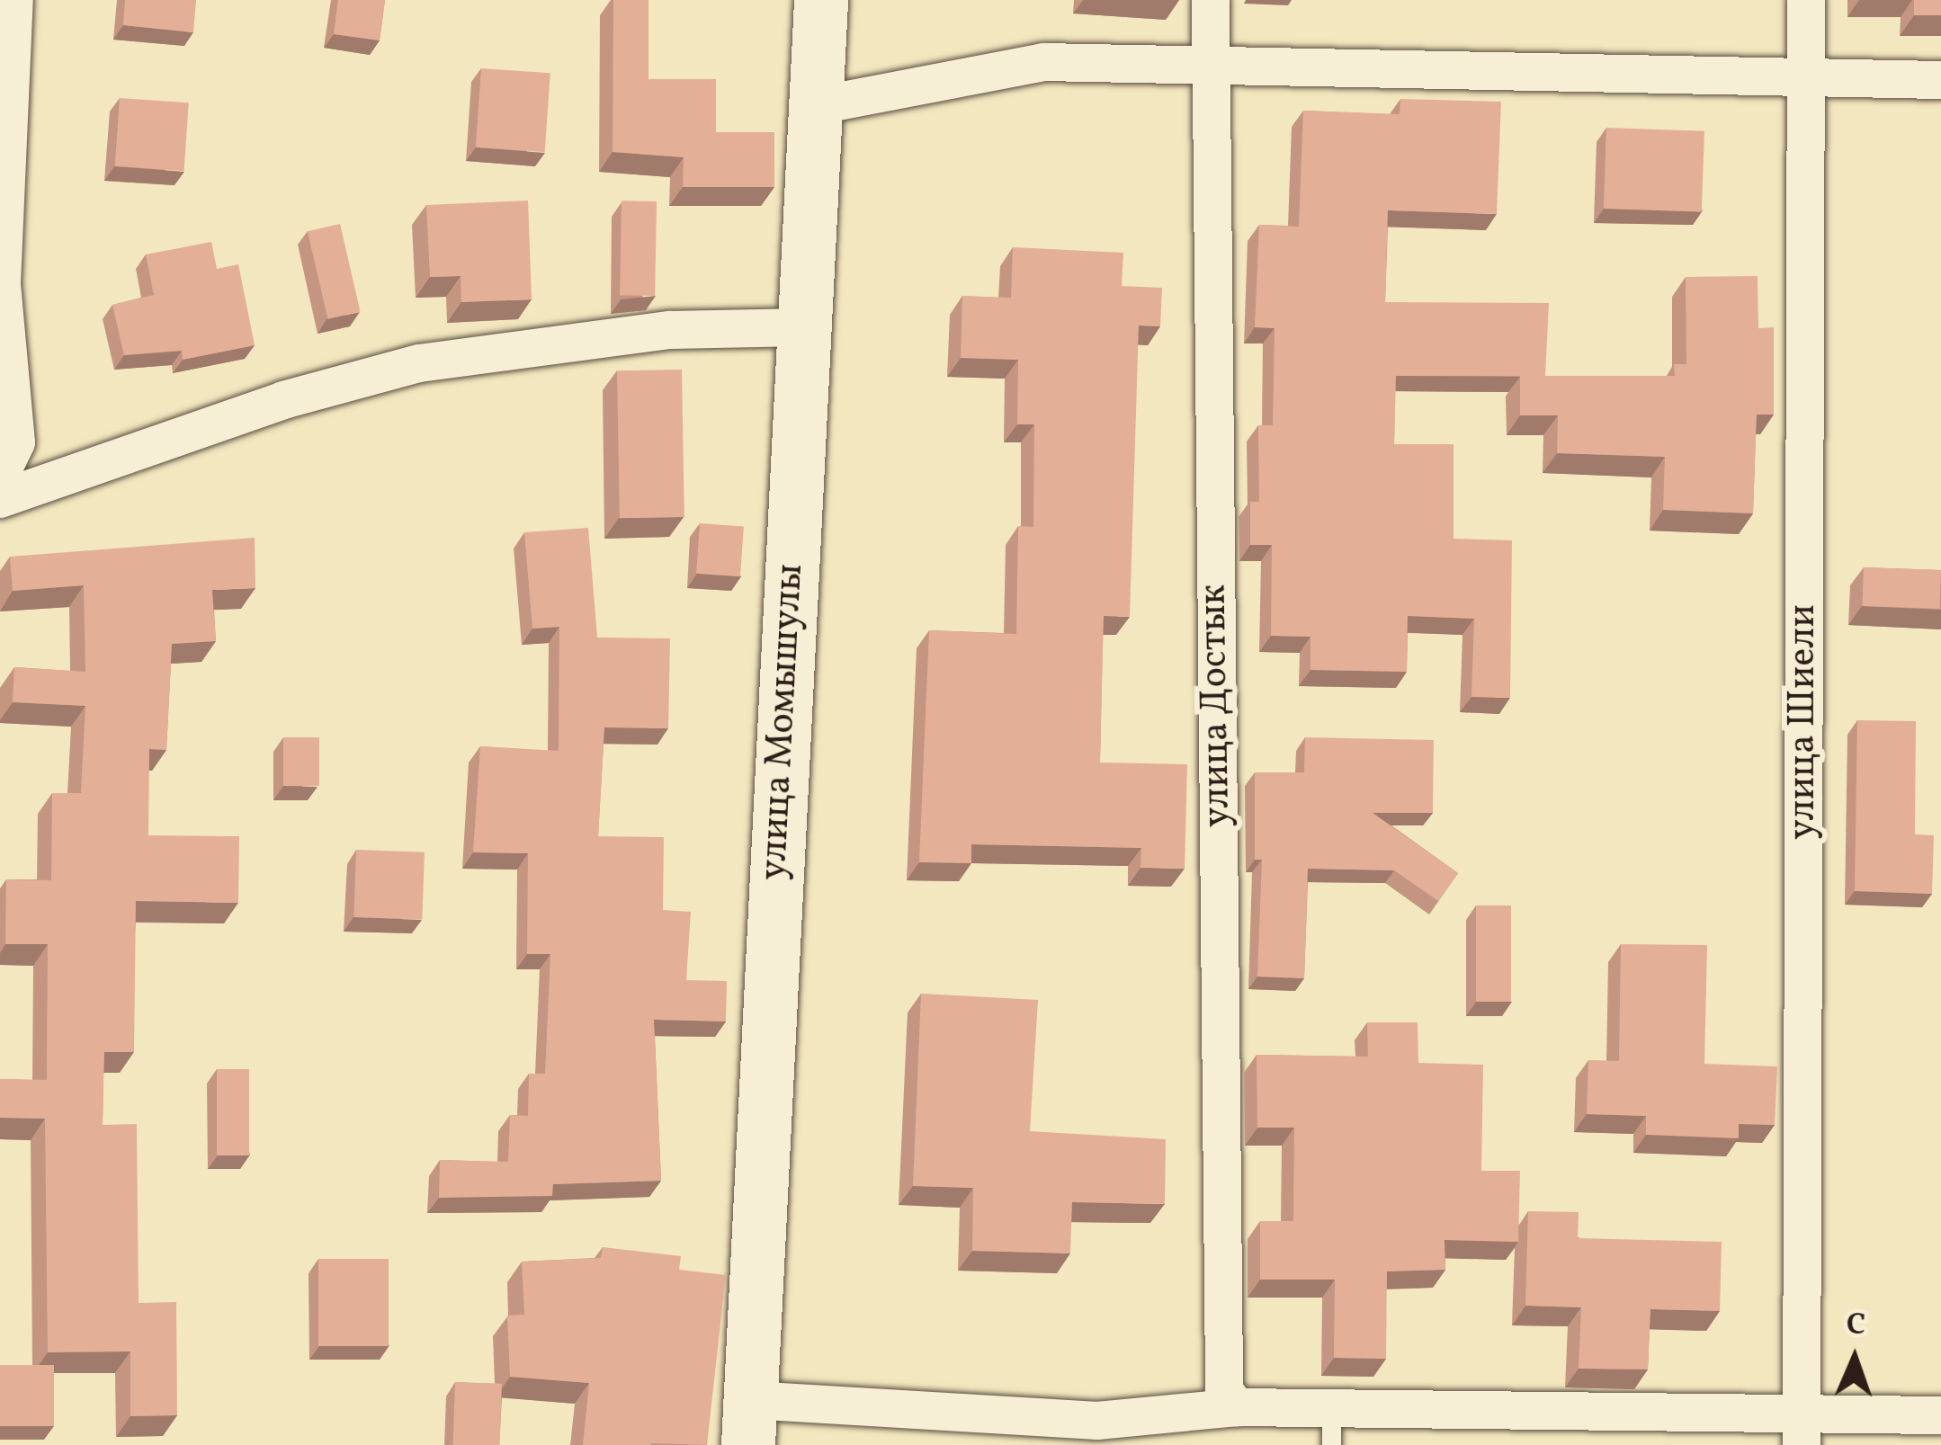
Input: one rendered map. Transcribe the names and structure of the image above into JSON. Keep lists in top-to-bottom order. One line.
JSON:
{"streets":{"street":["улица Достык","улица Момышулы","улица Шиели"]},"north":"top"}
